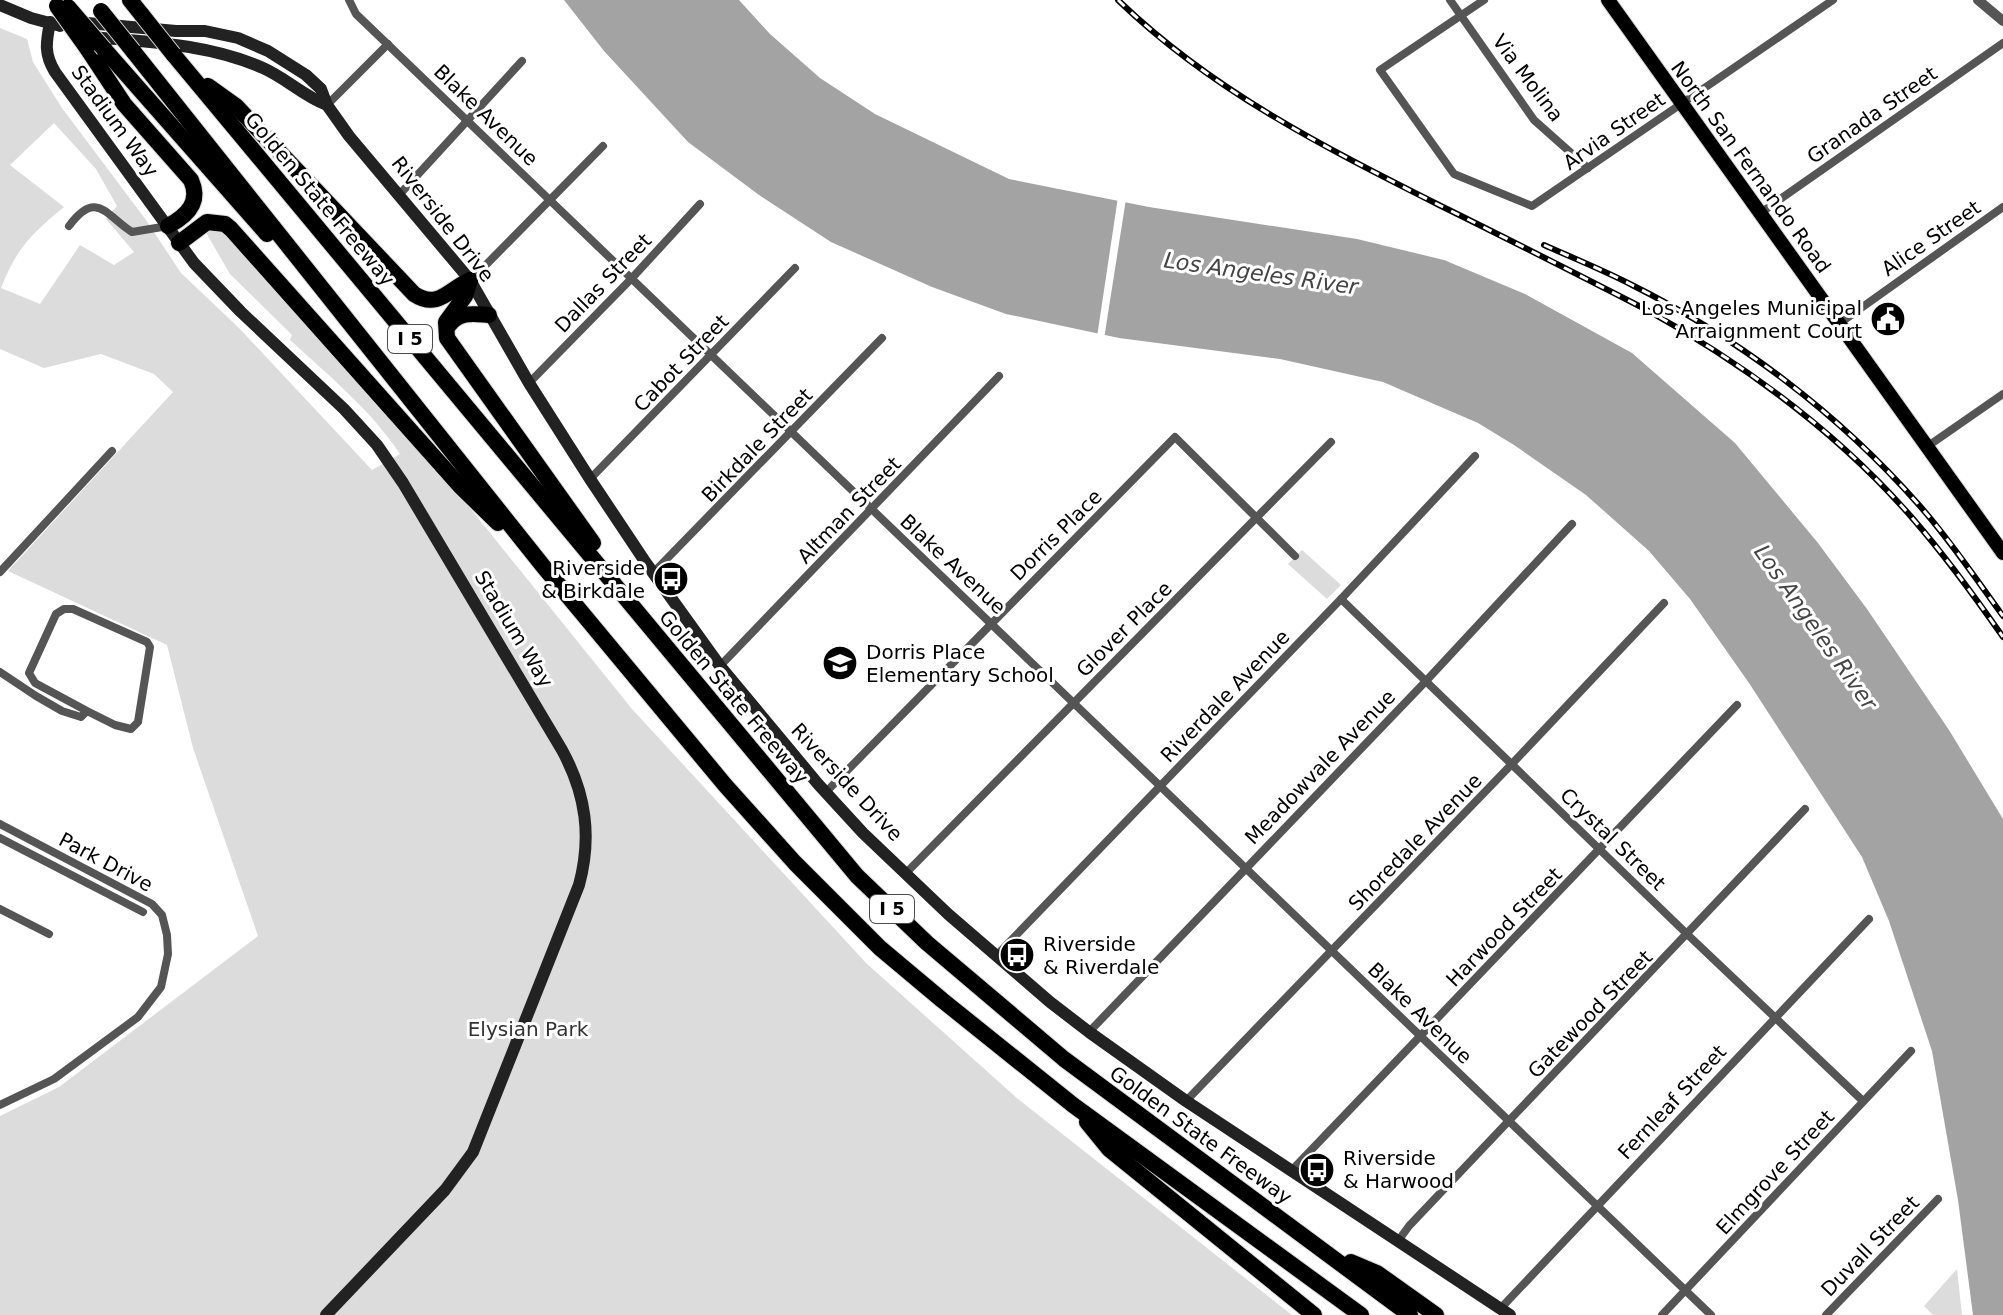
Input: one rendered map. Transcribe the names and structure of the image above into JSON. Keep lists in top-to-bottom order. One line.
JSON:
{"streets":{"highway":["Golden State Freeway","I 5"],"main road":["Stadium Way","North San Fernando Road","Riverside Drive"],"street":["Via Molina","Blake Avenue","Granada Street","Arvia Street","Alice Street","Dallas Street","Cabot Street","Birkdale Street","Altman Street","Dorris Place","Glover Place","Riverdale Avenue","Meadowvale Avenue","Crystal Street","Shoredale Avenue","Park Drive","Harwood Street","Gatewood Street","Fernleaf Street","Elmgrove Street","Duvall Street"]},"crossings":[["Via Molina","Arvia Street"],["Blake Avenue","Dallas Street"],["Blake Avenue","Cabot Street"],["Blake Avenue","Birkdale Street"],["Blake Avenue","Altman Street"],["Blake Avenue","Dorris Place"],["Blake Avenue","Glover Place"],["Blake Avenue","Riverdale Avenue"],["Blake Avenue","Meadowvale Avenue"],["Blake Avenue","Shoredale Avenue"],["Blake Avenue","Harwood Street"],["Blake Avenue","Gatewood Street"],["Blake Avenue","Fernleaf Street"],["Blake Avenue","Elmgrove Street"],["Granada Street","North San Fernando Road"],["Stadium Way","Riverside Drive"],["Arvia Street","North San Fernando Road"],["North San Fernando Road","Alice Street"],["Riverside Drive","Dallas Street"],["Riverside Drive","Cabot Street"],["Riverside Drive","Birkdale Street"],["Riverside Drive","Altman Street"],["Riverside Drive","Dorris Place"],["Riverside Drive","Glover Place"],["Riverside Drive","Riverdale Avenue"],["Riverside Drive","Meadowvale Avenue"],["Riverside Drive","Shoredale Avenue"],["Riverside Drive","Harwood Street"],["Riverside Drive","Gatewood Street"],["Riverside Drive","Fernleaf Street"],["Dorris Place","Glover Place"],["Riverdale Avenue","Crystal Street"],["Meadowvale Avenue","Crystal Street"],["Crystal Street","Shoredale Avenue"],["Crystal Street","Harwood Street"],["Crystal Street","Gatewood Street"],["Crystal Street","Fernleaf Street"],["Crystal Street","Elmgrove Street"]],"water":["Los Angeles River"],"parks":["Elysian Park"],"places":{"public building":["Los Angeles Municipal Arraignment Court"],"bus stop":["Riverside & Birkdale","Riverside & Riverdale","Riverside & Harwood"],"school or university":["Dorris Place Elementary School"]}}
